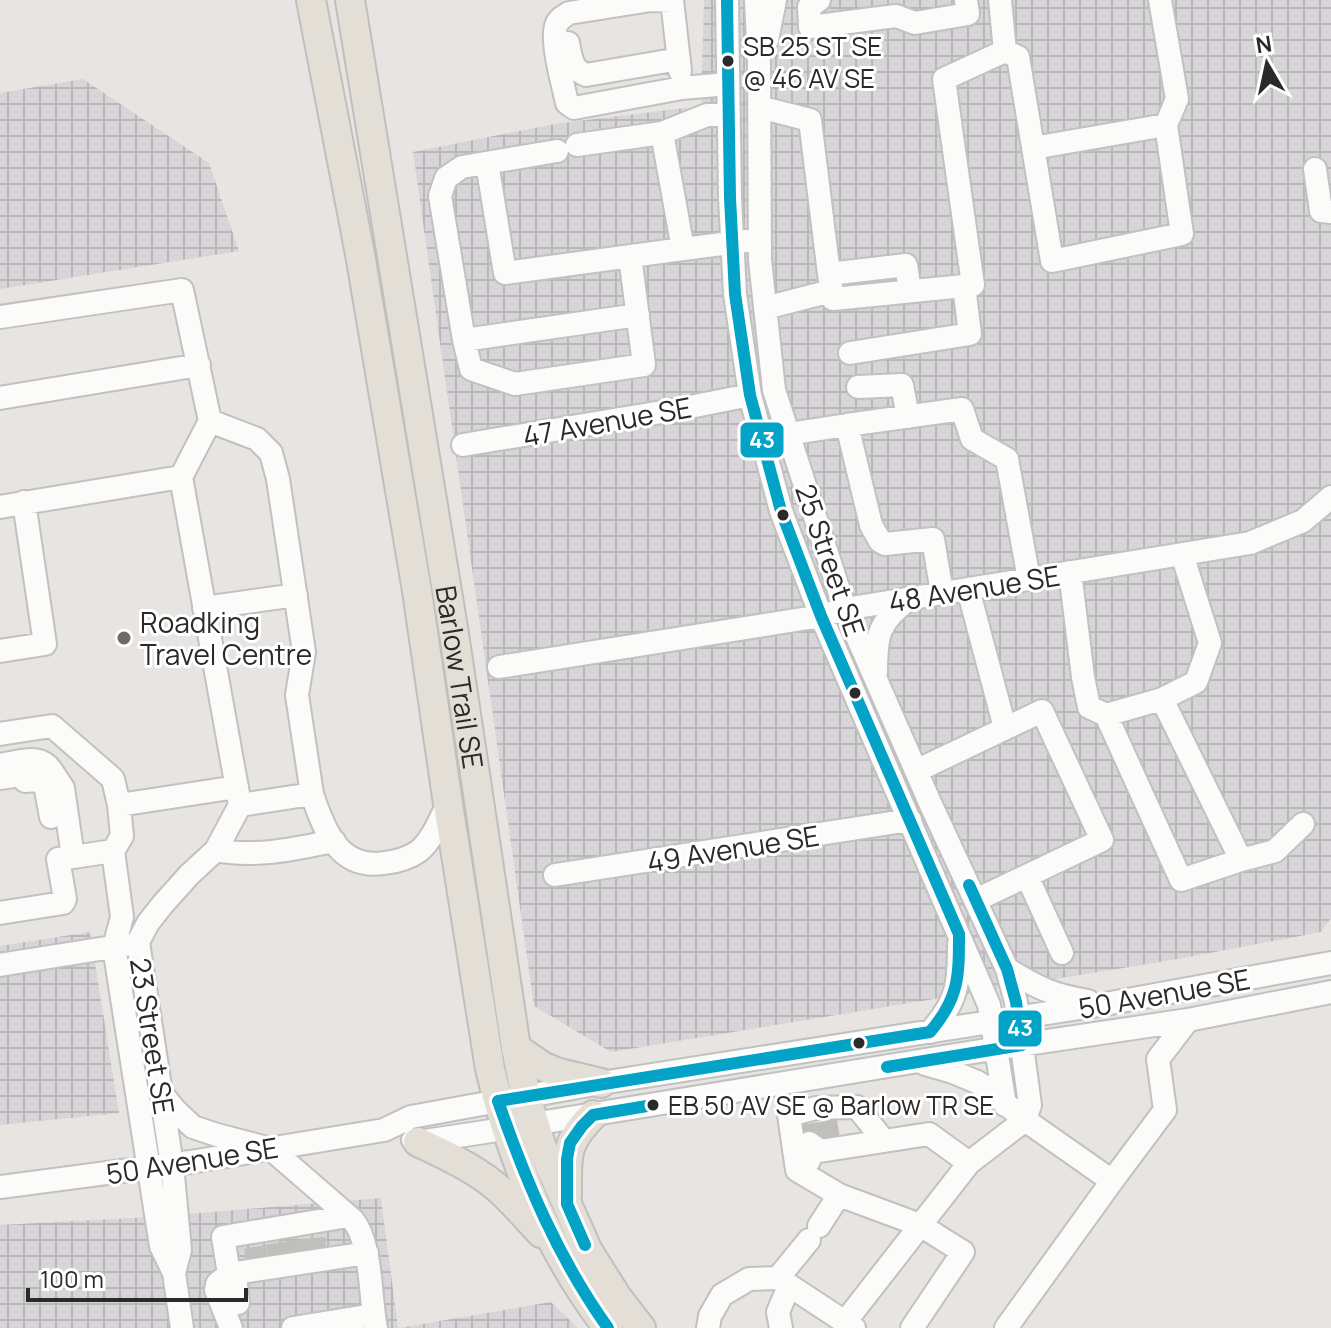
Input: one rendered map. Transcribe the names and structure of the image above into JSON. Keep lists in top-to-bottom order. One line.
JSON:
{"streets":{"main road":["Barlow Trail SE"],"street":["47 Avenue SE","25 Street SE","48 Avenue SE","49 Avenue SE","50 Avenue SE","23 Street SE"]},"crossings":[["47 Avenue SE","25 Street SE"],["25 Street SE","48 Avenue SE"],["25 Street SE","49 Avenue SE"],["25 Street SE","50 Avenue SE"],["Barlow Trail SE","50 Avenue SE"],["50 Avenue SE","23 Street SE"]],"places":["SB 25 ST SE @ 46 AV SE","Roadking Travel Centre","EB 50 AV SE @ Barlow TR SE"],"lines":["transit line 43"],"scale_bar":"100 m","north":"top"}
